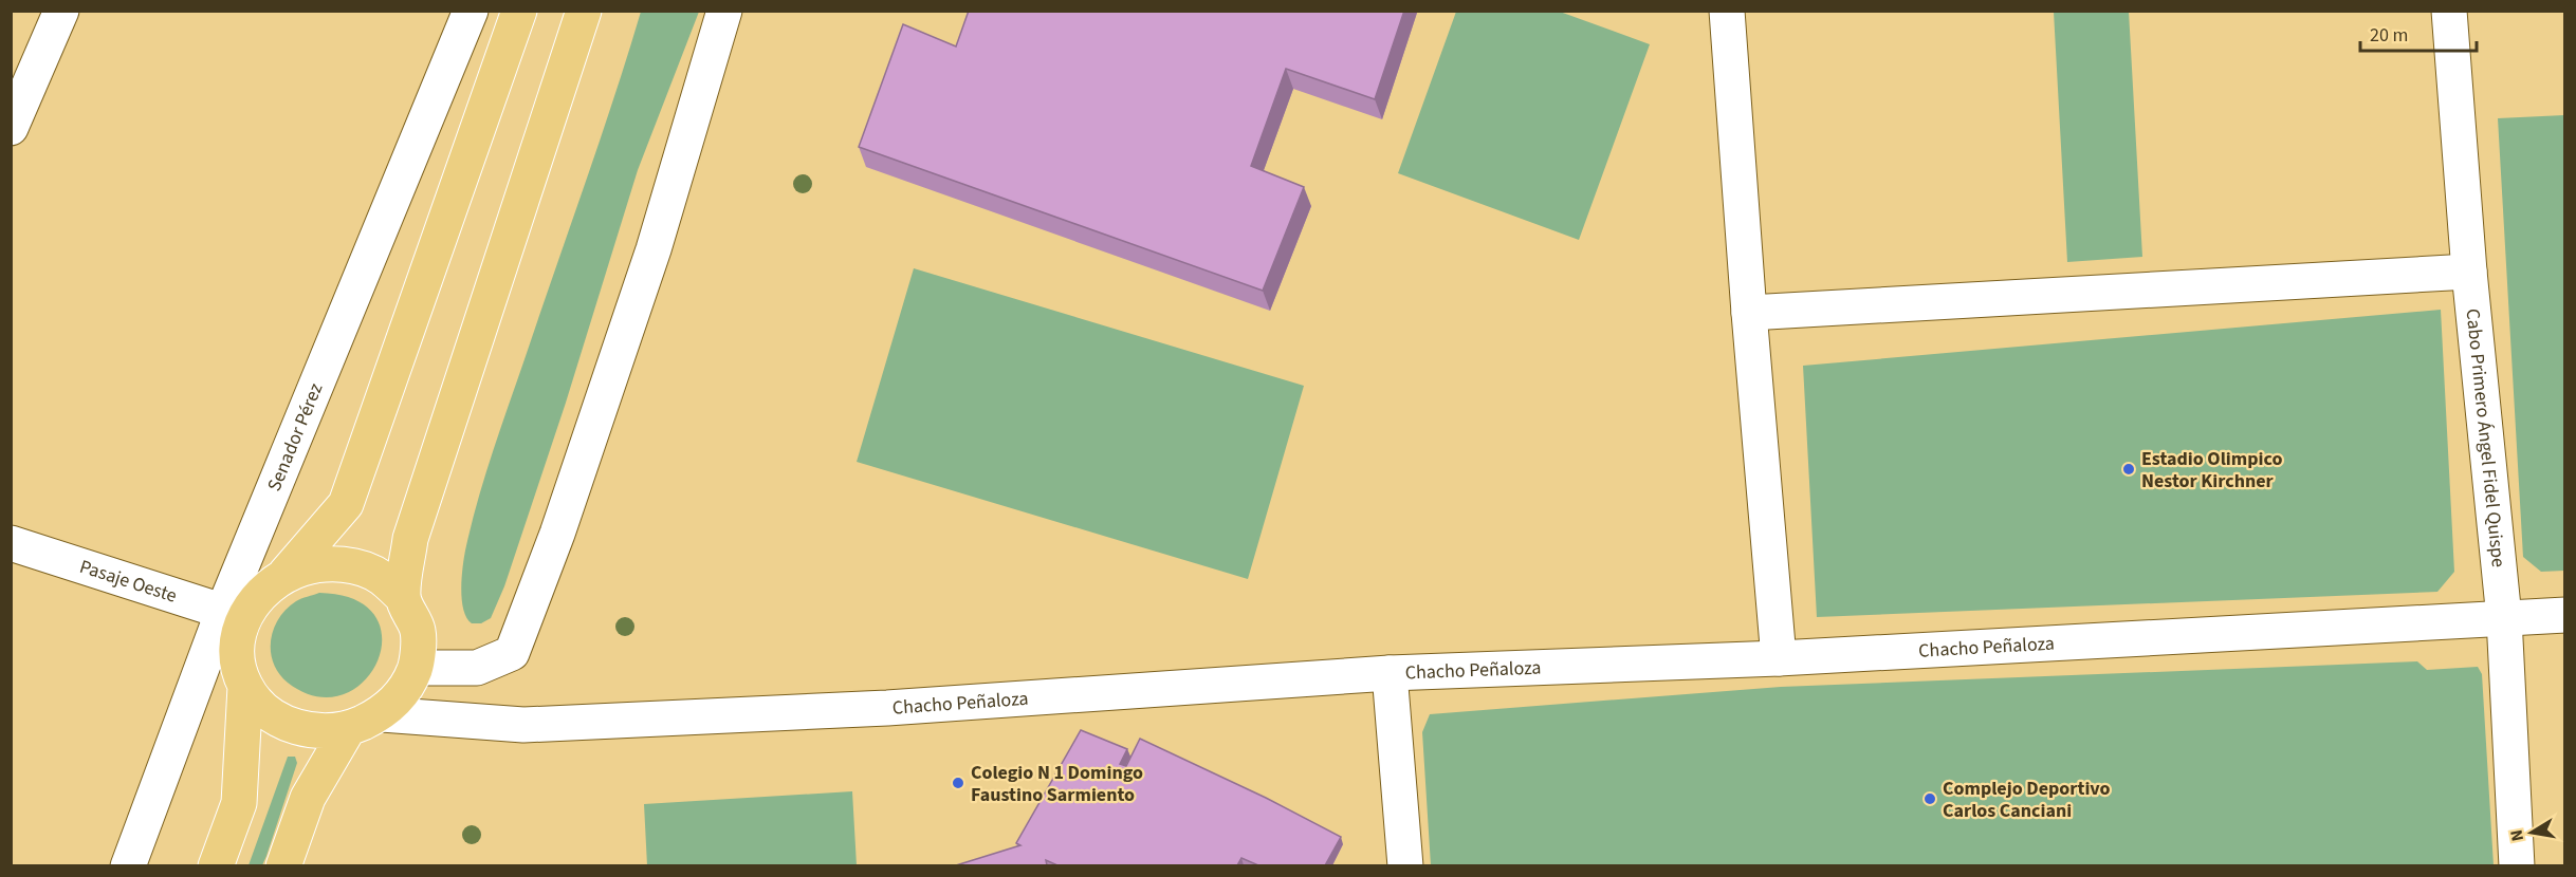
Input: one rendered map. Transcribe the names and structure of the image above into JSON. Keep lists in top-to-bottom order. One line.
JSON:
{"streets":{"street":["Senador Pérez","Cabo Primero Ángel Fidel Quispe","Pasaje Oeste","Chacho Peñaloza"]},"crossings":[["Senador Pérez","Pasaje Oeste"],["Senador Pérez","Chacho Peñaloza"],["Cabo Primero Ángel Fidel Quispe","Chacho Peñaloza"],["Pasaje Oeste","Chacho Peñaloza"]],"places":["Estadio Olimpico Nestor Kirchner","Colegio N 1 Domingo Faustino Sarmiento","Complejo Deportivo Carlos Canciani"],"scale_bar":"20 m","north":"left"}
